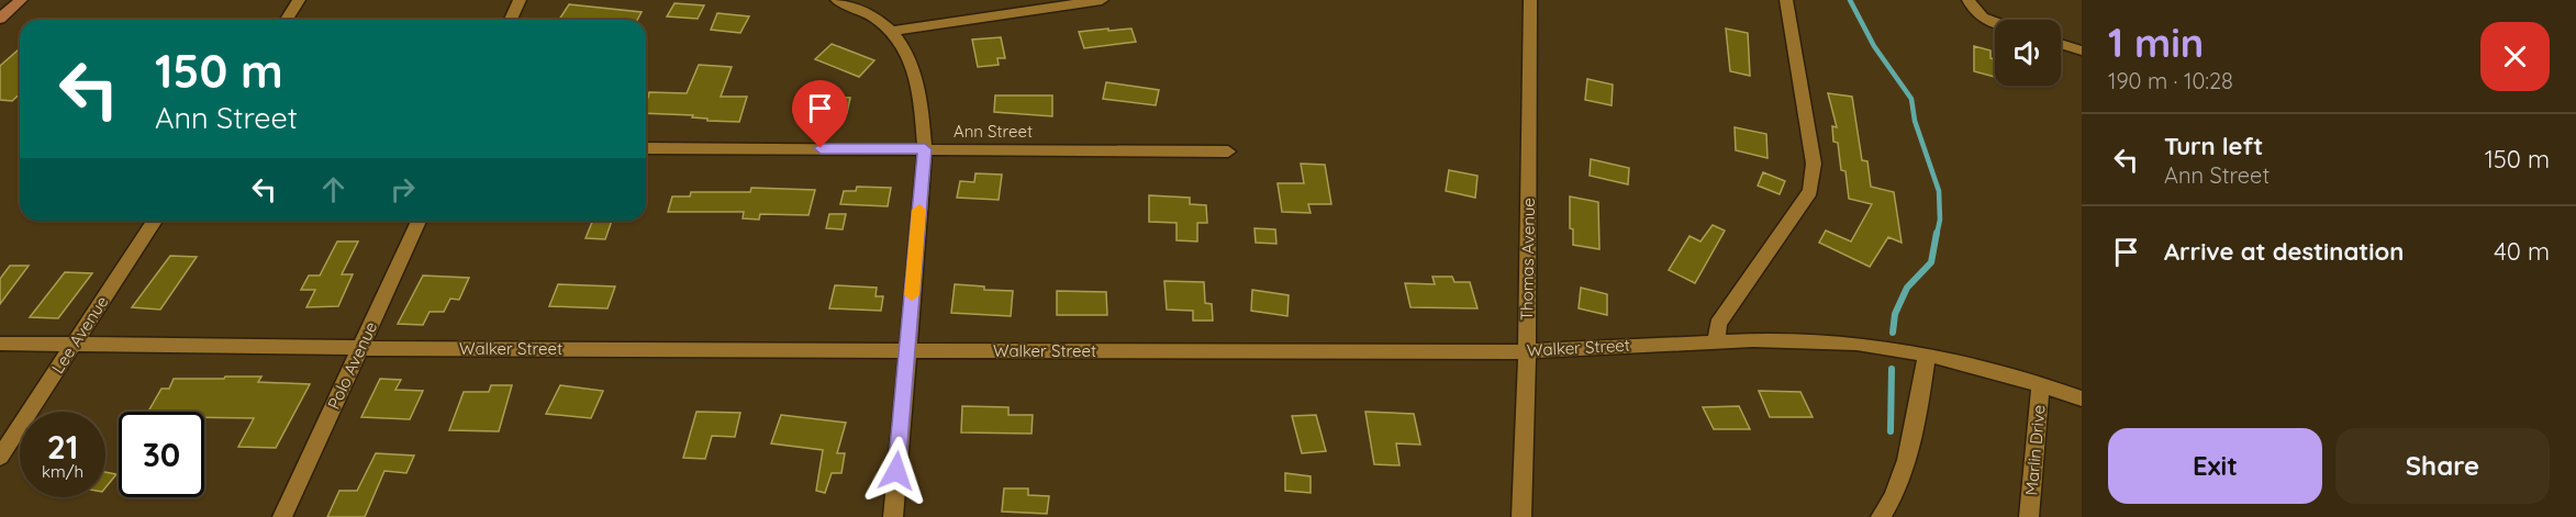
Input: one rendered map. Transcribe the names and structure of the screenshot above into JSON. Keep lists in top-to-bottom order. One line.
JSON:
{"streets":{"street":["Ann Street","Thomas Avenue","Lee Avenue","Walker Street","Polo Avenue","Marlin Drive"]},"crossings":[["Thomas Avenue","Walker Street"],["Lee Avenue","Walker Street"],["Walker Street","Polo Avenue"],["Walker Street","Marlin Drive"]],"page":{"heading":["1 min","190 m · 10:28"],"turn":["150 m","Ann Street"],"list":[{"name":"Turn left","note":"Ann Street","value":"150 m"},{"name":"Arrive at destination","value":"40 m"}],"speed":"21 km/h","limit":"30","buttons":["Exit","Share"]}}
